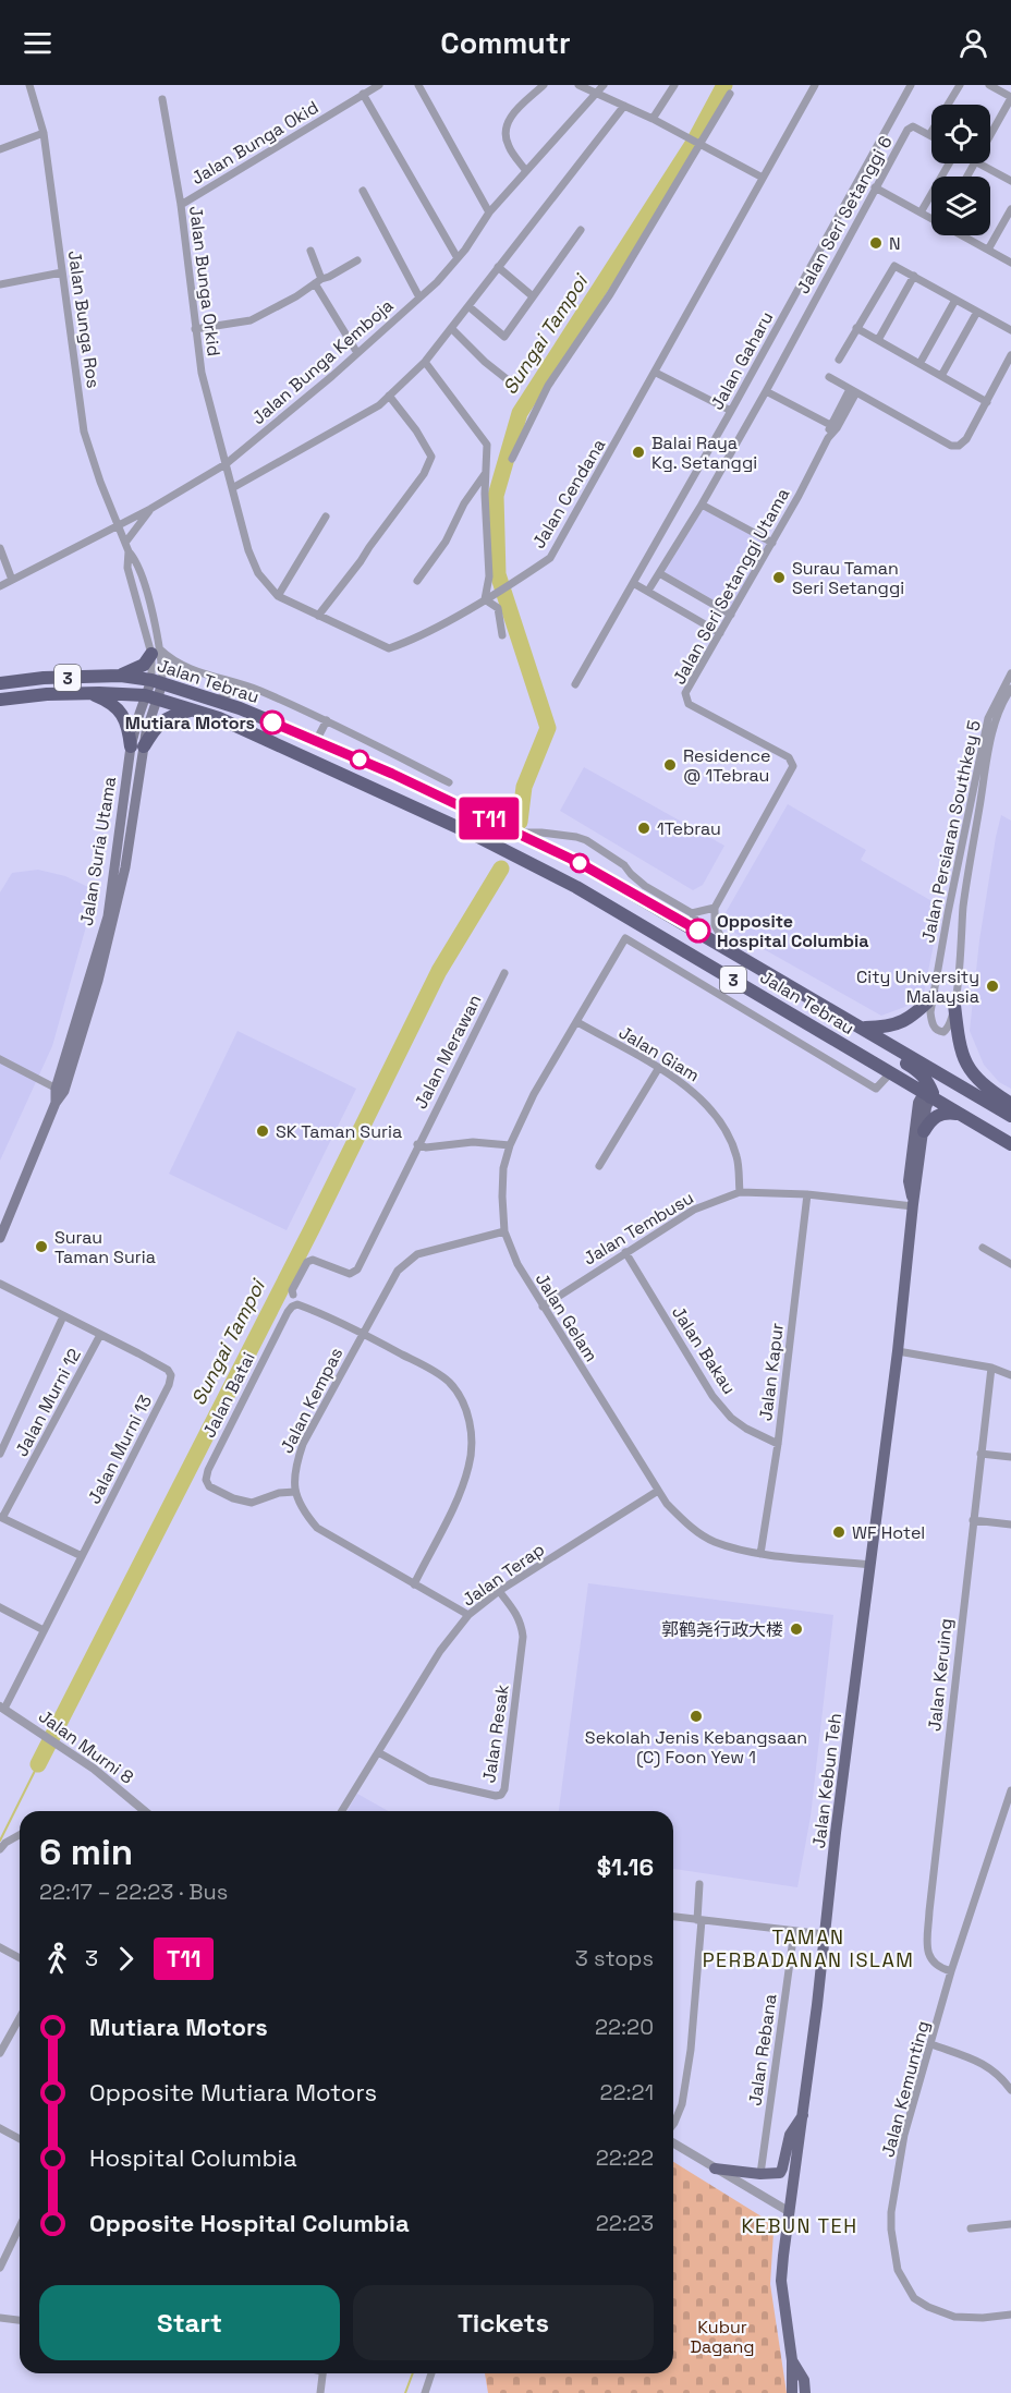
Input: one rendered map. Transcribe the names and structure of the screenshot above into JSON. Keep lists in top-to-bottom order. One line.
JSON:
{"streets":{"highway":["3","Jalan Tebrau"],"main road":["Jalan Suria Utama","Jalan Kebun Teh"],"street":["Jalan Bunga Okid","Jalan Seri Setanggi 6","Jalan Bunga Orkid","Jalan Bunga Ros","Jalan Gaharu","Jalan Bunga Kemboja","Jalan Cendana","Jalan Seri Setanggi Utama","Jalan Persiaran Southkey 5","Jalan Merawan","Jalan Giam","Jalan Tembusu","Jalan Gelam","Jalan Bakau","Jalan Kapur","Jalan Batai","Jalan Kempas","Jalan Murni 12","Jalan Murni 13","Jalan Terap","Jalan Keruing","Jalan Resak","Jalan Murni 8","Jalan Rebana","Jalan Kemunting"]},"crossings":[["Jalan Bunga Okid","Jalan Bunga Orkid"],["Jalan Bunga Orkid","Jalan Bunga Kemboja"],["Jalan Bunga Orkid","Jalan Cendana"],["Jalan Bunga Ros","Jalan Bunga Kemboja"],["Jalan Bunga Ros","Jalan Tebrau"],["Jalan Bunga Ros","Jalan Suria Utama"],["Jalan Bunga Kemboja","Jalan Cendana"],["Jalan Tebrau","Jalan Suria Utama"],["Jalan Tebrau","Jalan Gelam"],["Jalan Tebrau","Jalan Kebun Teh"],["Jalan Giam","Jalan Tembusu"],["Jalan Giam","Jalan Gelam"],["Jalan Tembusu","Jalan Gelam"],["Jalan Tembusu","Jalan Bakau"],["Jalan Tembusu","Jalan Kapur"],["Jalan Tembusu","Jalan Kebun Teh"],["Jalan Gelam","Jalan Kapur"],["Jalan Gelam","Jalan Kempas"],["Jalan Gelam","Jalan Terap"],["Jalan Gelam","Jalan Kebun Teh"],["Jalan Bakau","Jalan Kapur"],["Jalan Batai","Jalan Kempas"],["Jalan Murni 12","Jalan Murni 13"],["Jalan Murni 13","Jalan Murni 8"],["Jalan Terap","Jalan Resak"],["Jalan Keruing","Jalan Kemunting"]],"districts":["TAMAN PERBADANAN ISLAM","KEBUN TEH"],"water":["Sungai Tampoi"],"parks":["Kubur Dagang"],"places":["N","Balai Raya Kg. Setanggi","Surau Taman Seri Setanggi","Mutiara Motors","Residence @ 1Tebrau","1Tebrau","Opposite Hospital Columbia","City University Malaysia","SK Taman Suria","Surau Taman Suria","WF Hotel","郭鹤尧行政大楼","Sekolah Jenis Kebangsaan (C) Foon Yew 1"],"lines":["bus line T11"],"page":{"header":"Commutr","on_map":"T11","heading":["6 min","22:17 – 22:23 · Bus","$1.16"],"legs":["3","T11","3 stops"],"list":[{"name":"Mutiara Motors","value":"22:20"},{"name":"Opposite Mutiara Motors","value":"22:21"},{"name":"Hospital Columbia","value":"22:22"},{"name":"Opposite Hospital Columbia","value":"22:23"}],"buttons":["Start","Tickets"]}}
